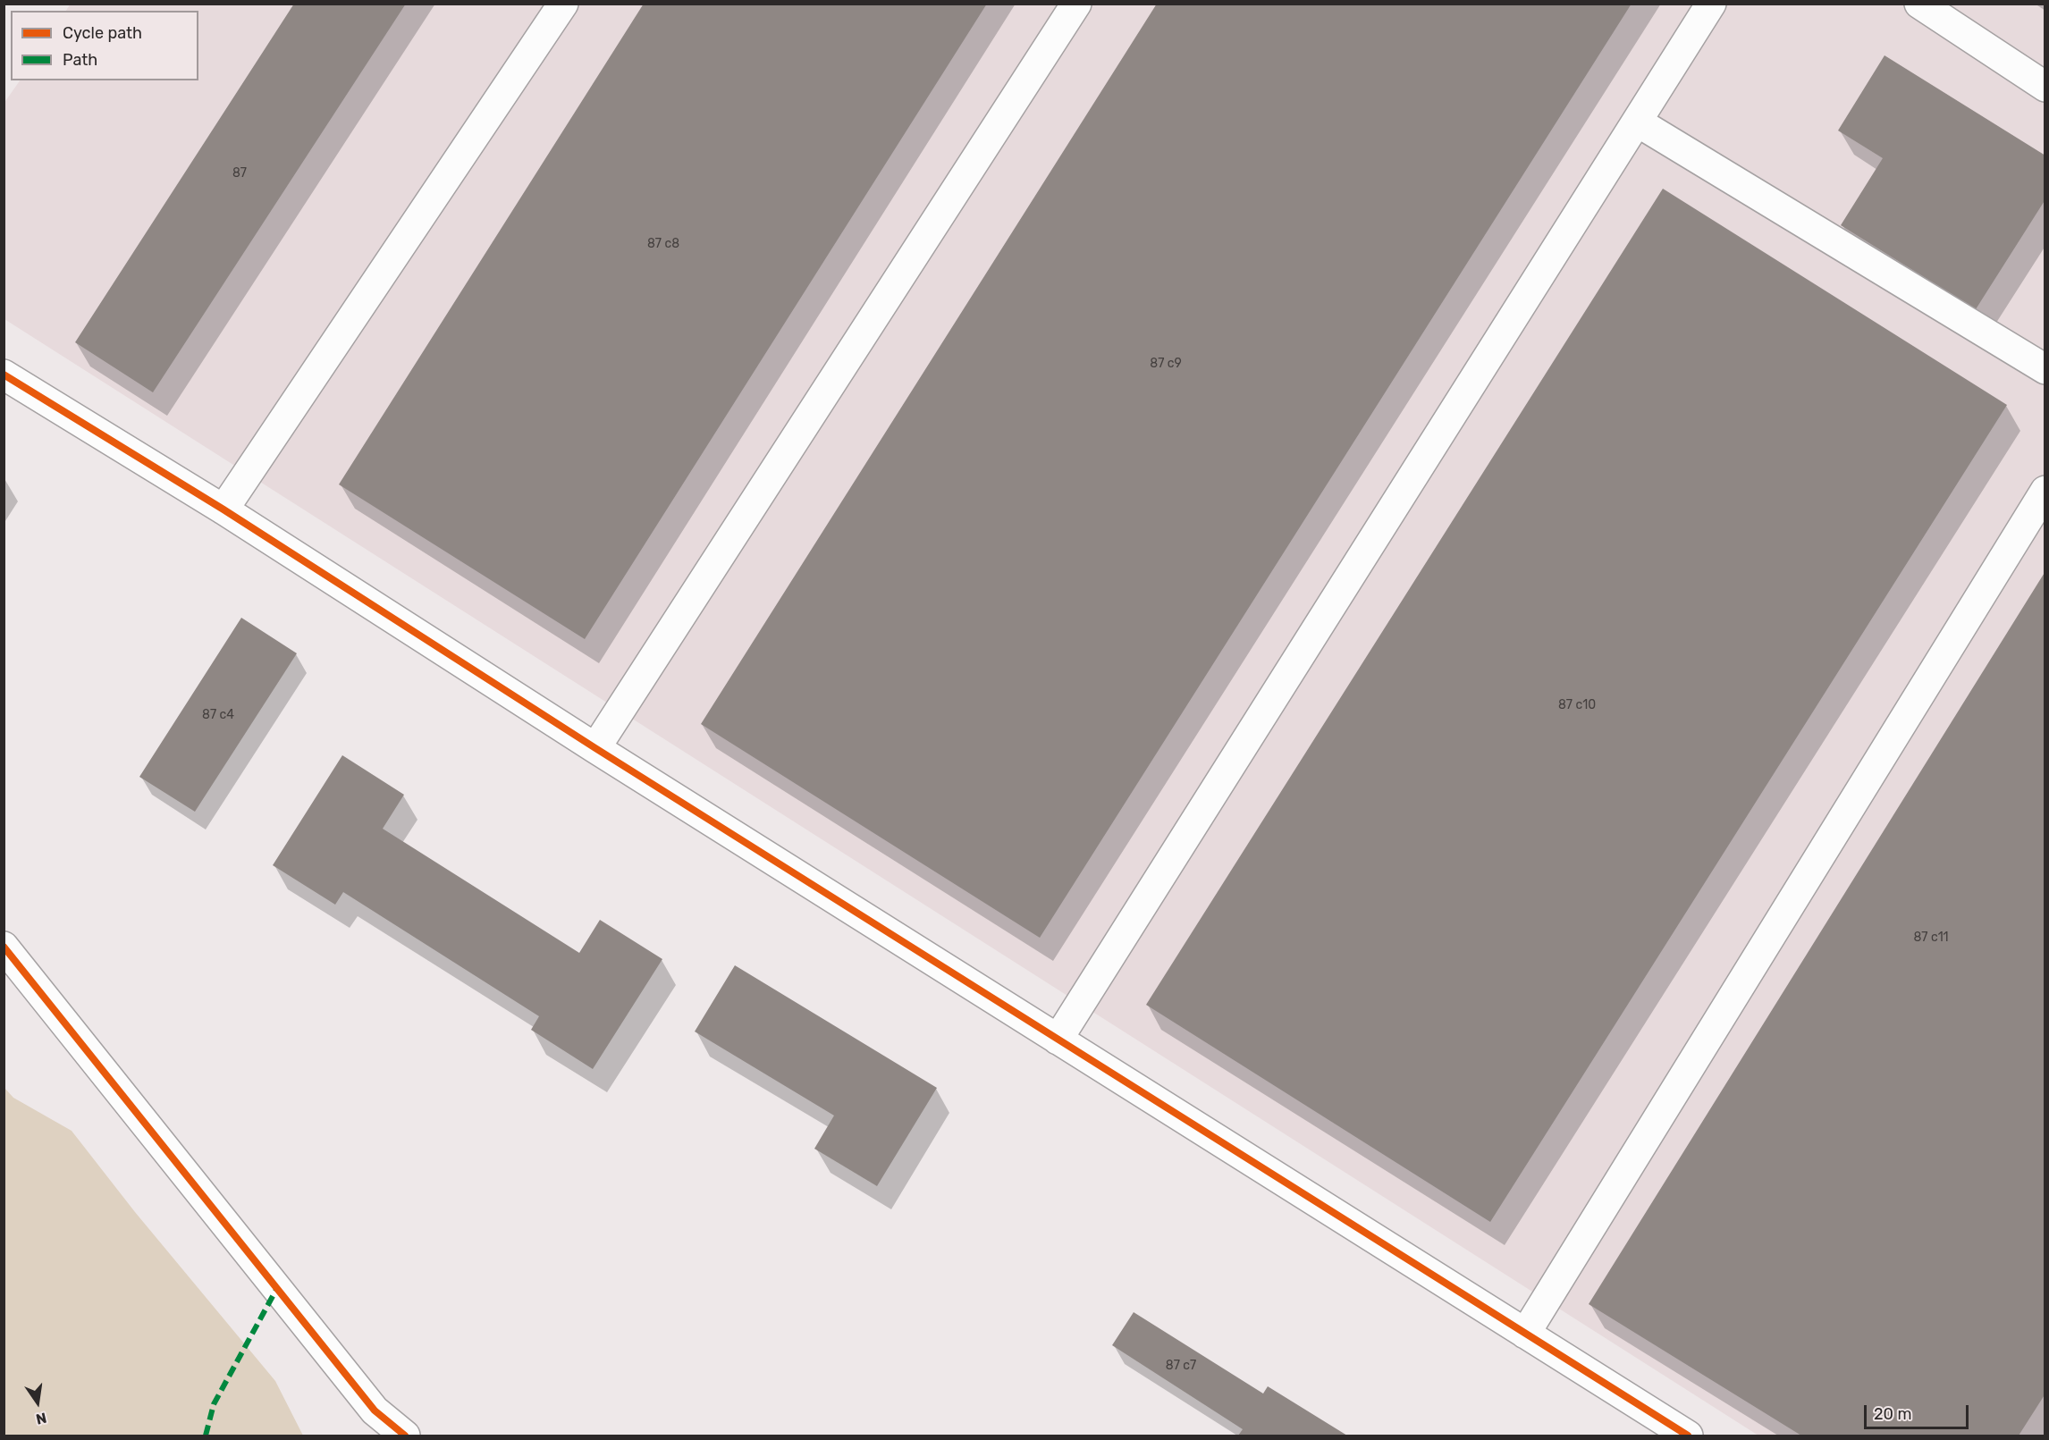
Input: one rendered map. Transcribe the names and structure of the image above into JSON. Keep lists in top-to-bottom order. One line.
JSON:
{"house_numbers":["87","87 с8","87 с9","87 с10","87 с4","87 с11","87 с7"],"legend":["Cycle path","Path"],"scale_bar":"20 m","north":"bottom"}
